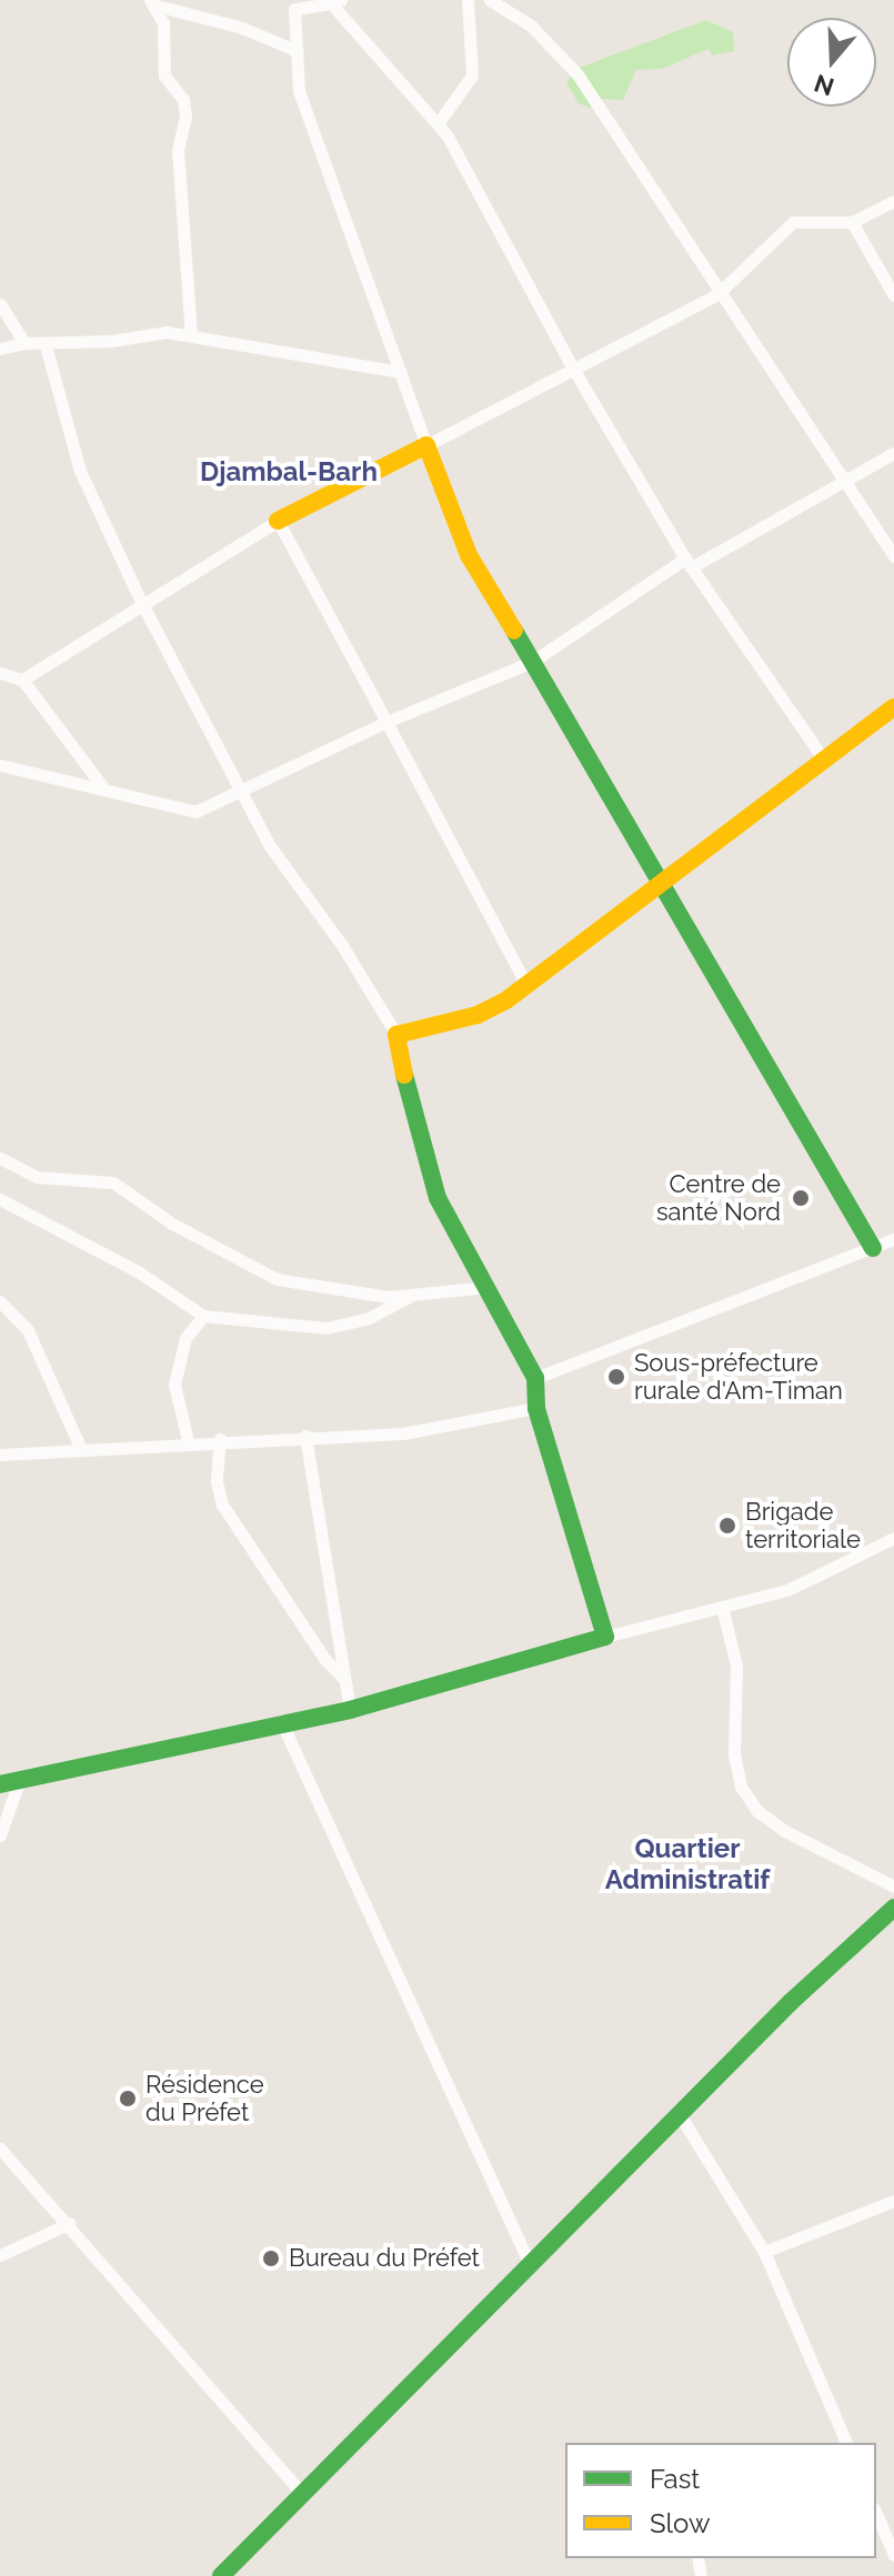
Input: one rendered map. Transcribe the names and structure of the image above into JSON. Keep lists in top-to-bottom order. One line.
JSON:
{"districts":["Djambal-Barh","Quartier Administratif"],"places":["Centre de santé Nord","Sous-préfecture rurale d'Am-Timan","Brigade territoriale","Résidence du Préfet","Bureau du Préfet"],"legend":["Fast","Slow"],"north":"bottom"}
